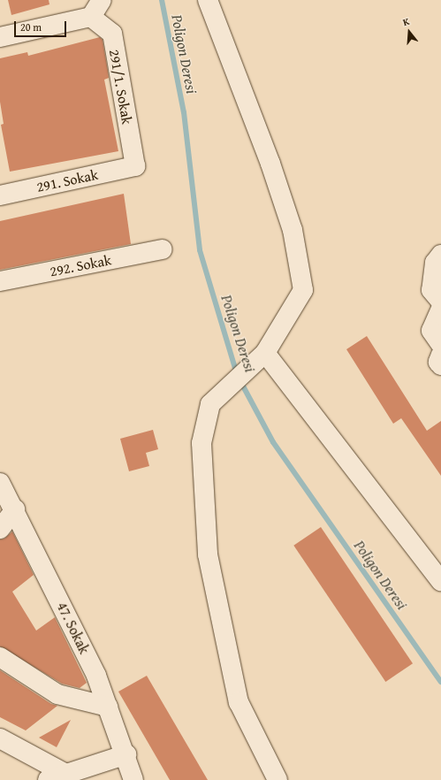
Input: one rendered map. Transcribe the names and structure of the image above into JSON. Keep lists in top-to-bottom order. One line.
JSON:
{"streets":{"street":["291/1. Sokak","291. Sokak","292. Sokak","47. Sokak"]},"crossings":[["291/1. Sokak","291. Sokak"]],"water":["Poligon Deresi"],"scale_bar":"20 m","north":"top"}
